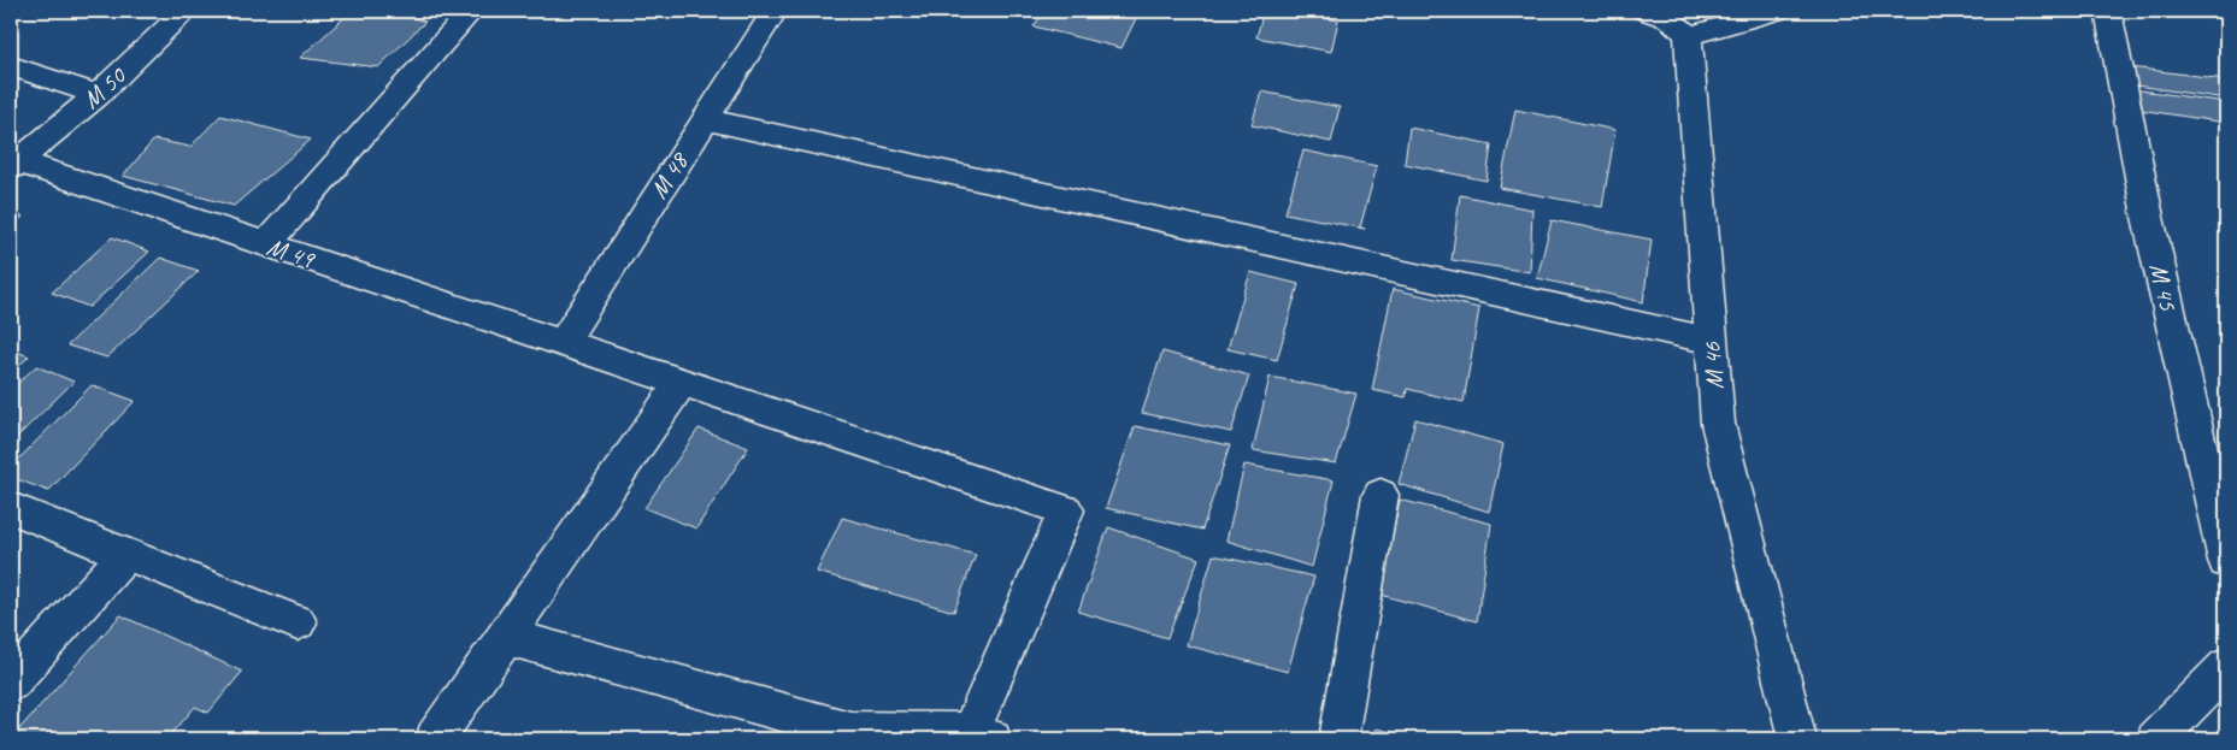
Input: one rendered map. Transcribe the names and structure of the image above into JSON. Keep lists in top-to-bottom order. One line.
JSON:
{"streets":{"street":["M 50","M 48","M 49","M 45","M 46"]},"crossings":[["M 50","M 49"],["M 48","M 49"]]}
